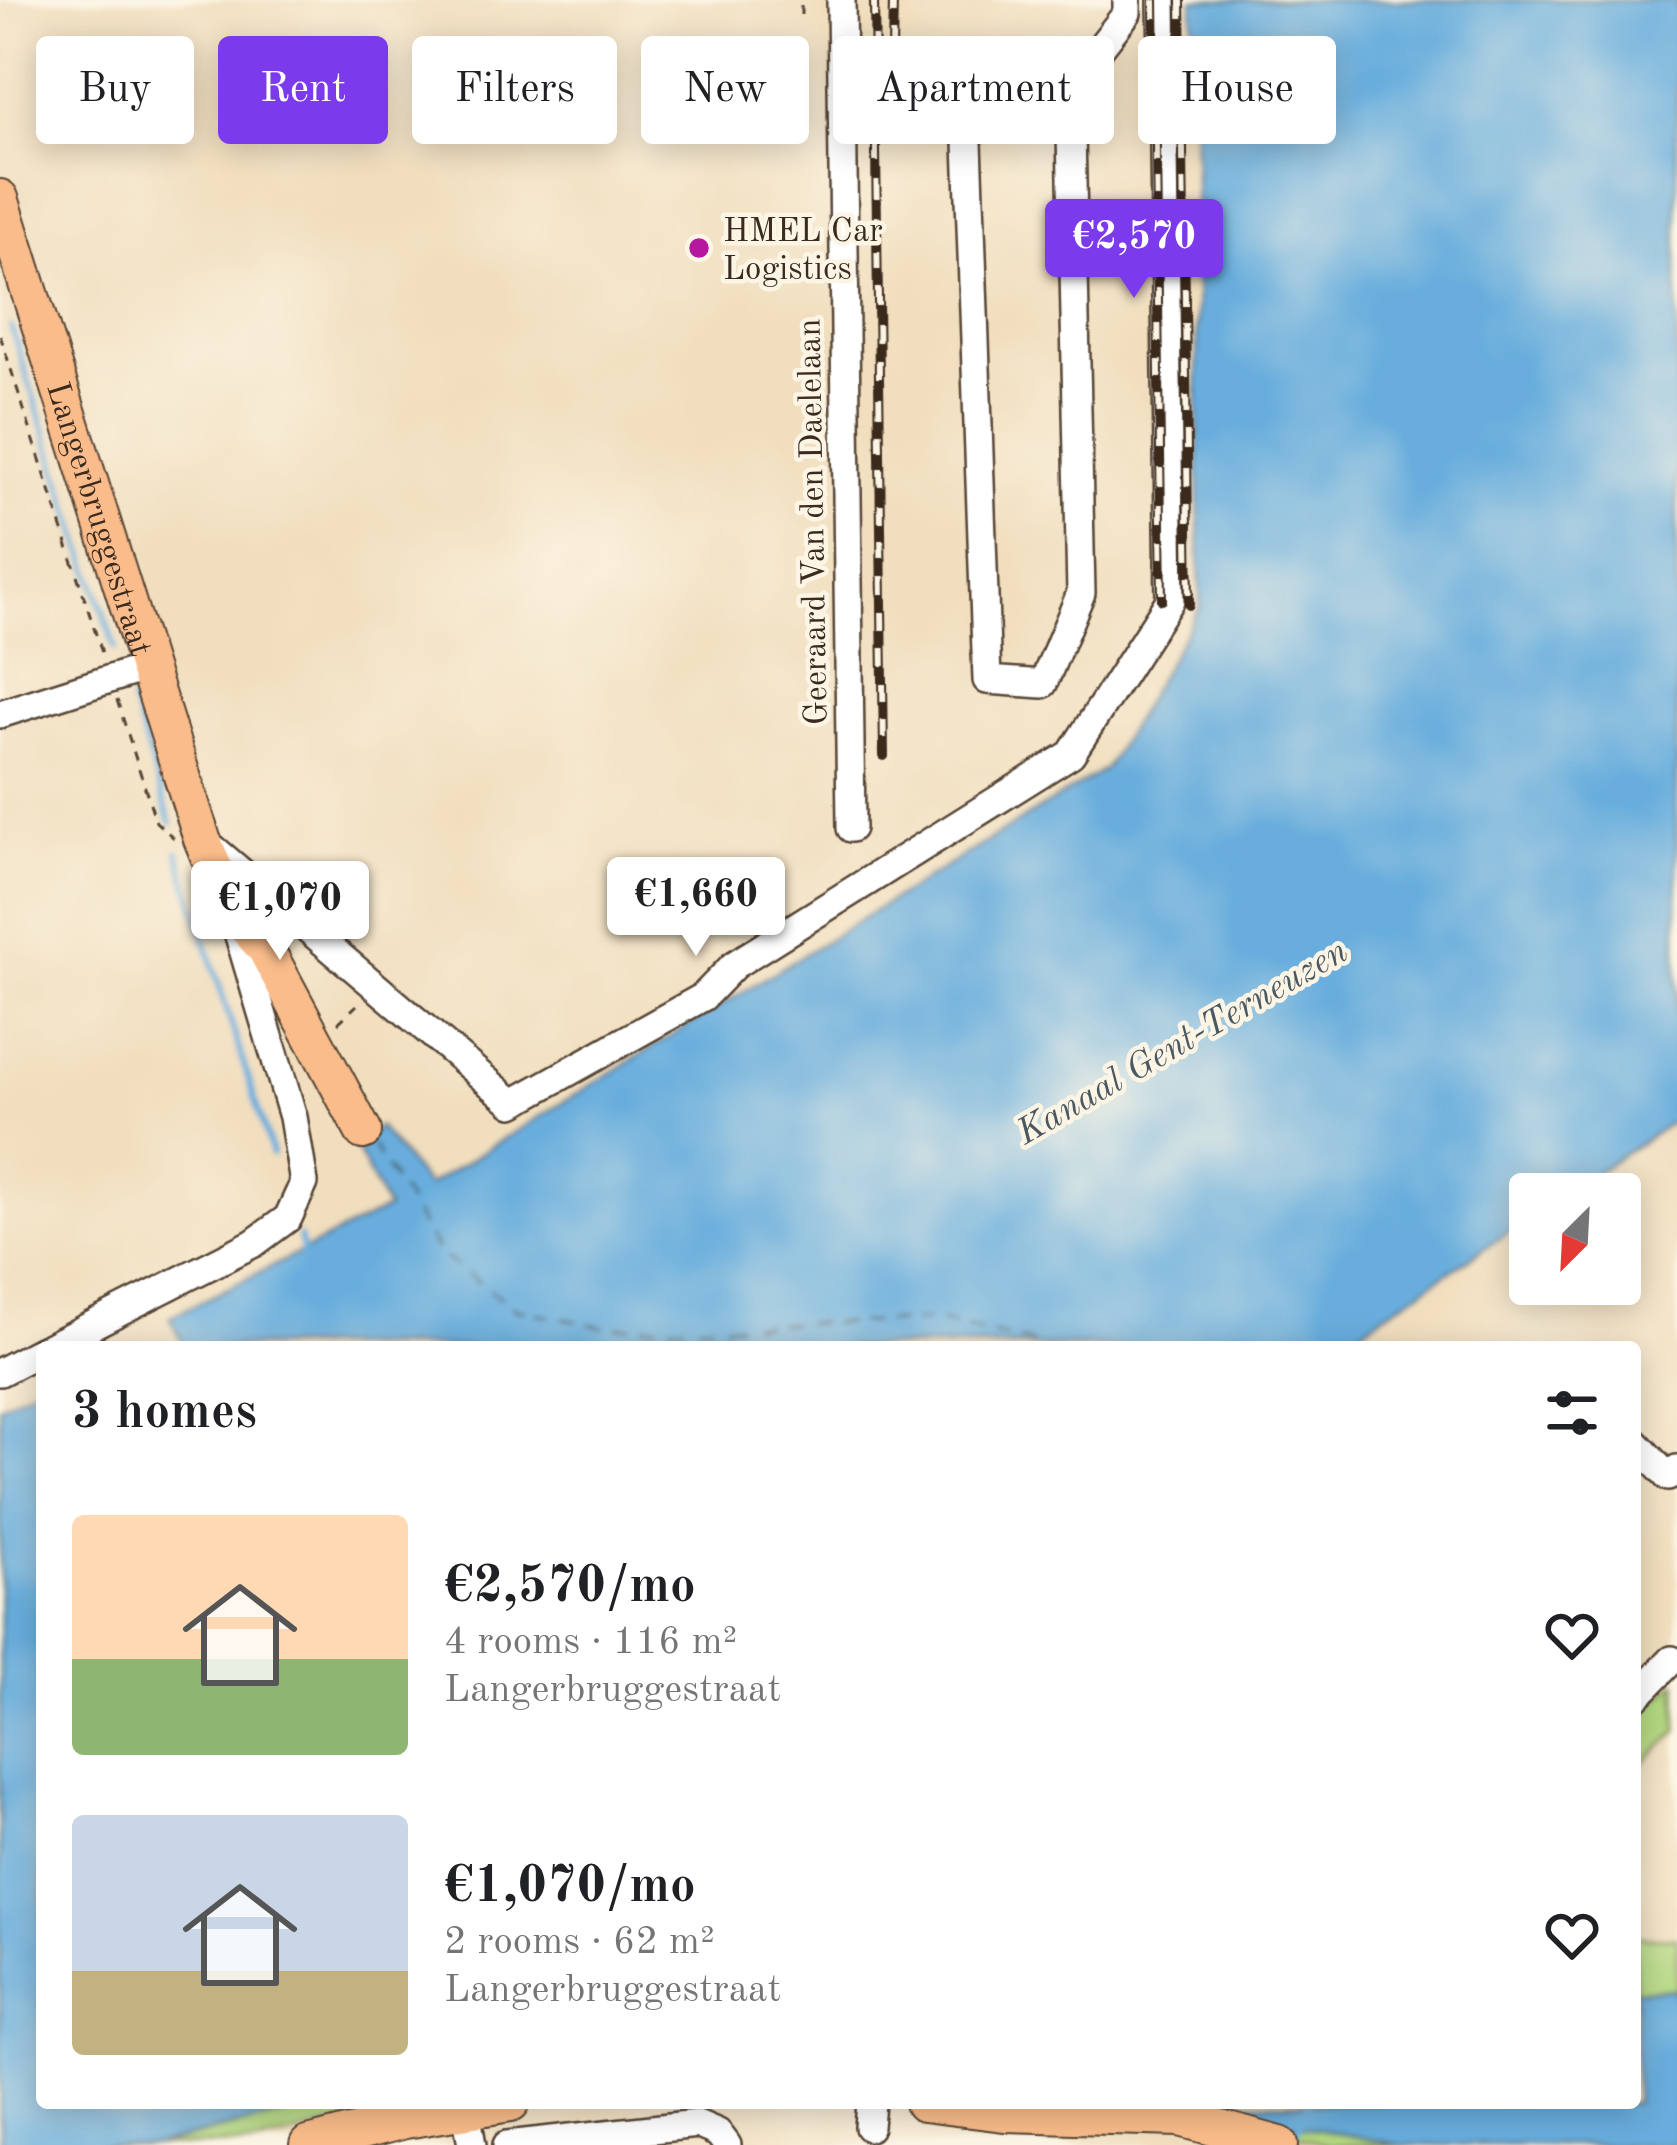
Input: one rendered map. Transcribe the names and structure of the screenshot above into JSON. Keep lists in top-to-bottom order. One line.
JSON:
{"streets":{"main road":["Langerbruggestraat"],"street":["Geeraard Van den Daelelaan"]},"water":["Kanaal Gent-Terneuzen"],"places":["HMEL Car Logistics"],"north":"bottom left","page":{"chip":["Buy","Rent","Filters","New","Apartment","House"],"price":["€2,570","€1,660","€1,070"],"heading":"3 homes","list":[{"name":"€2,570/mo","note":"4 rooms · 116 m² · Langerbruggestraat"},{"name":"€1,070/mo","note":"2 rooms · 62 m² · Langerbruggestraat"}]}}
